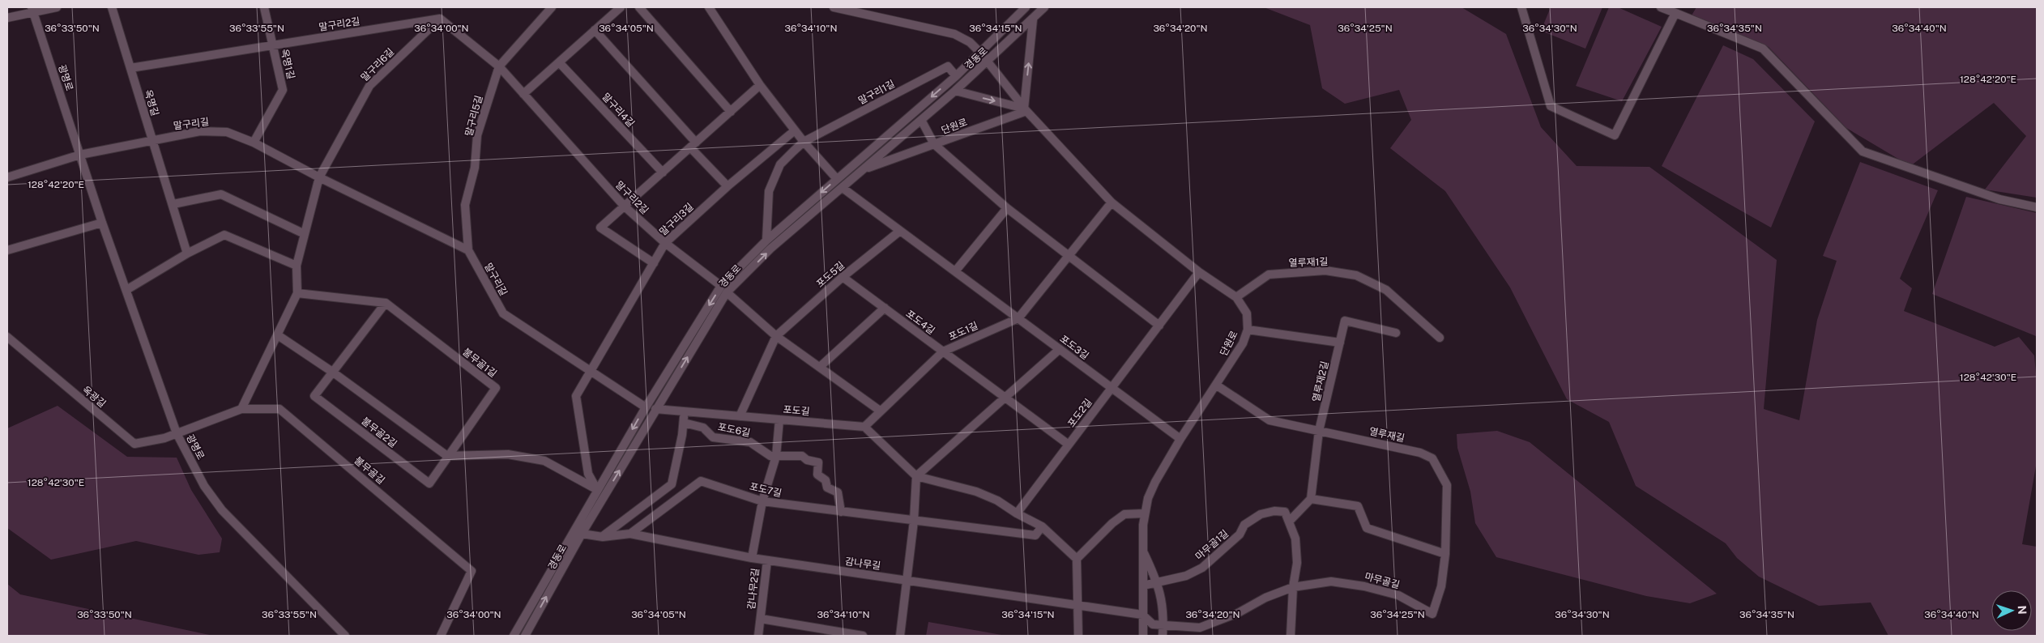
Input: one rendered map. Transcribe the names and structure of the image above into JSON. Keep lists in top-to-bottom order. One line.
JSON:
{"streets":{"street":["말구리2길","경동로","옥명1길","말구리6길","광명로","말구리1길","옥명길","말구리4길","말구리5길","말구리길","단원로","말구리3길","열루재1길","포도5길","포도4길","포도1길","포도3길","불무골1길","열루재2길","옥광길","포도길","포도2길","포도6길","불무골2길","열루재길","불무골길","포도7길","마무골1길","감나무길","마무골길","감나무2길"]},"crossings":[["말구리2길","경동로"],["말구리2길","옥명1길"],["말구리2길","말구리6길"],["말구리2길","옥명길"],["말구리2길","말구리5길"],["말구리2길","말구리3길"],["경동로","말구리1길"],["경동로","말구리길"],["경동로","단원로"],["경동로","말구리3길"],["경동로","포도3길"],["경동로","포도길"],["경동로","감나무길"],["옥명1길","말구리길"],["말구리6길","말구리길"],["광명로","말구리길"],["광명로","옥광길"],["광명로","불무골길"],["옥명길","말구리길"],["말구리5길","말구리길"],["말구리길","말구리3길"],["단원로","열루재1길"],["단원로","포도1길"],["단원로","포도3길"],["단원로","포도2길"],["단원로","열루재길"],["단원로","마무골1길"],["단원로","감나무길"],["단원로","마무골길"],["포도5길","포도4길"],["포도5길","포도3길"],["포도5길","포도길"],["포도4길","포도1길"],["포도4길","포도2길"],["포도1길","포도3길"],["포도1길","포도길"],["포도3길","포도2길"],["불무골1길","불무골2길"],["열루재2길","열루재길"],["옥광길","불무골길"],["포도6길","포도7길"],["열루재길","마무골길"],["포도7길","감나무길"],["감나무길","마무골길"],["감나무길","감나무2길"]],"north":"right","coordinates":["36°33'50\"N","36°33'55\"N","36°34'00\"N","36°34'05\"N","36°34'10\"N","36°34'15\"N","36°34'20\"N","36°34'25\"N","36°34'30\"N","36°34'35\"N","36°34'40\"N","128°42'20\"E","128°42'30\"E"]}
